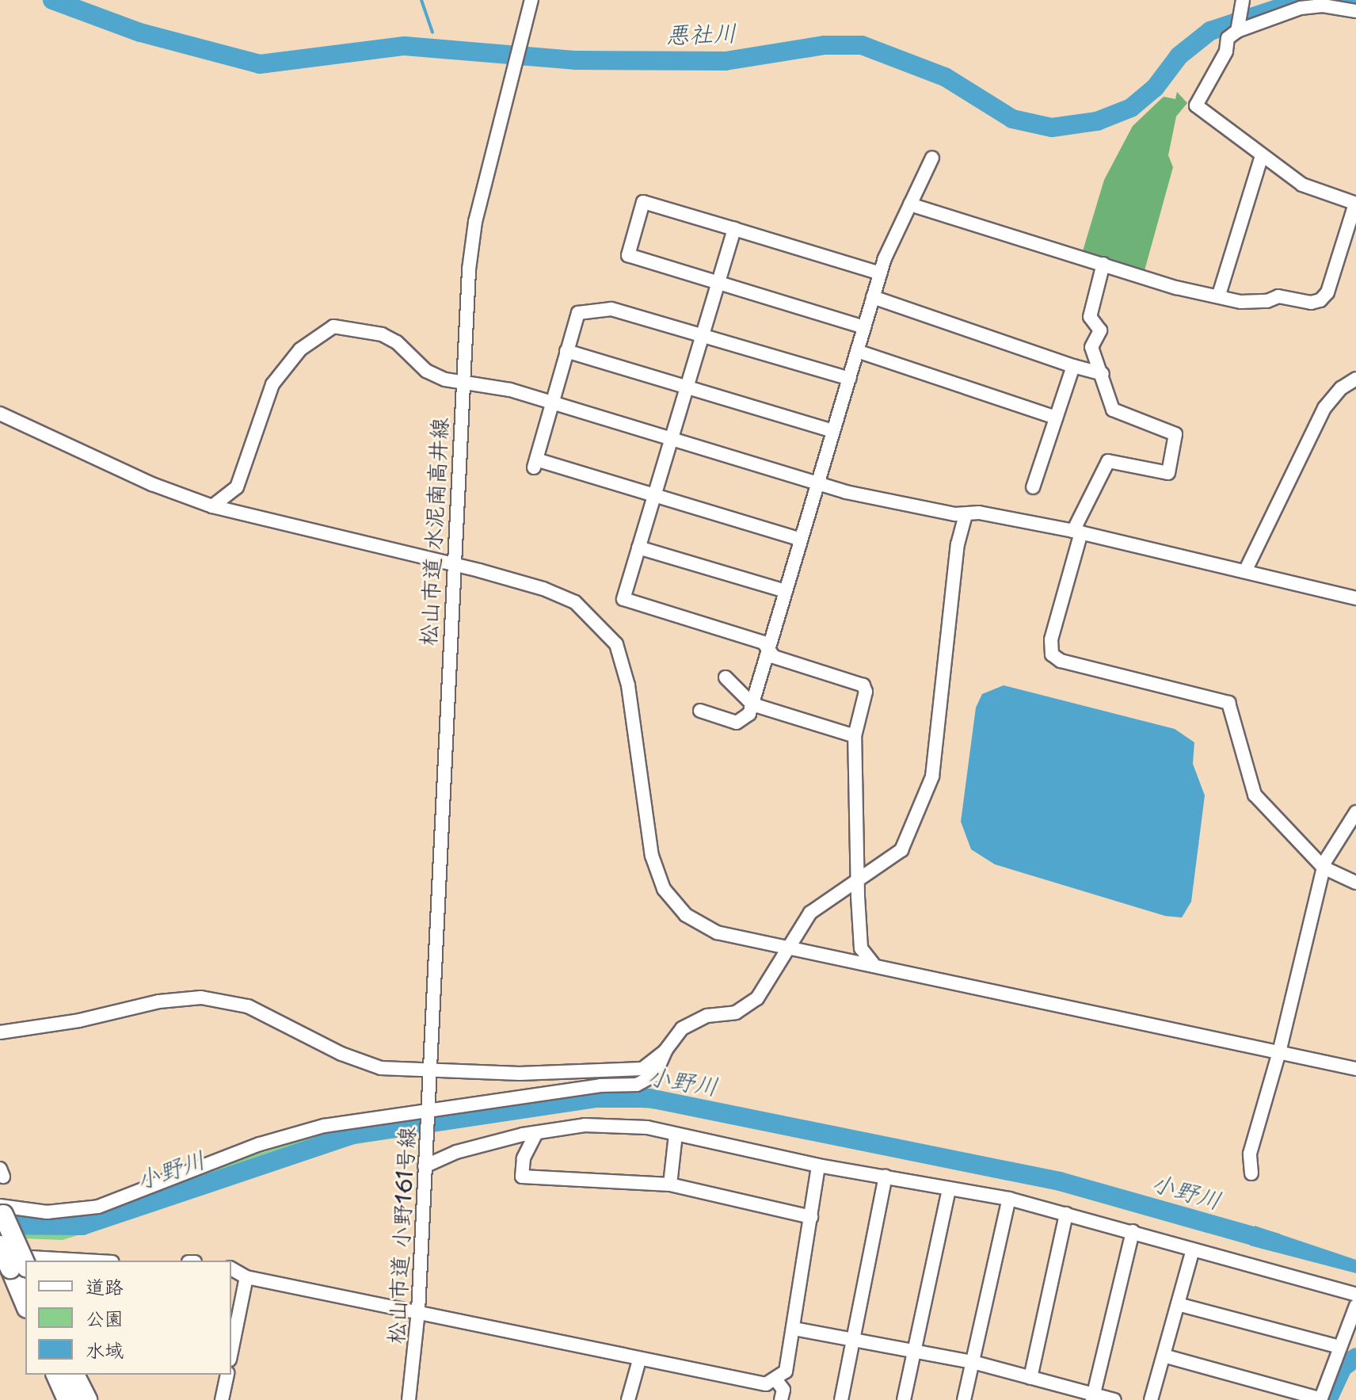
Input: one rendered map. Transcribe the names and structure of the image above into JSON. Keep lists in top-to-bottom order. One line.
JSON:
{"streets":{"street":["松山市道 水泥南高井線","松山市道 小野161号線"]},"crossings":[["松山市道 水泥南高井線","松山市道 小野161号線"]],"water":["悪社川","小野川"],"legend":["道路","公園","水域"]}
